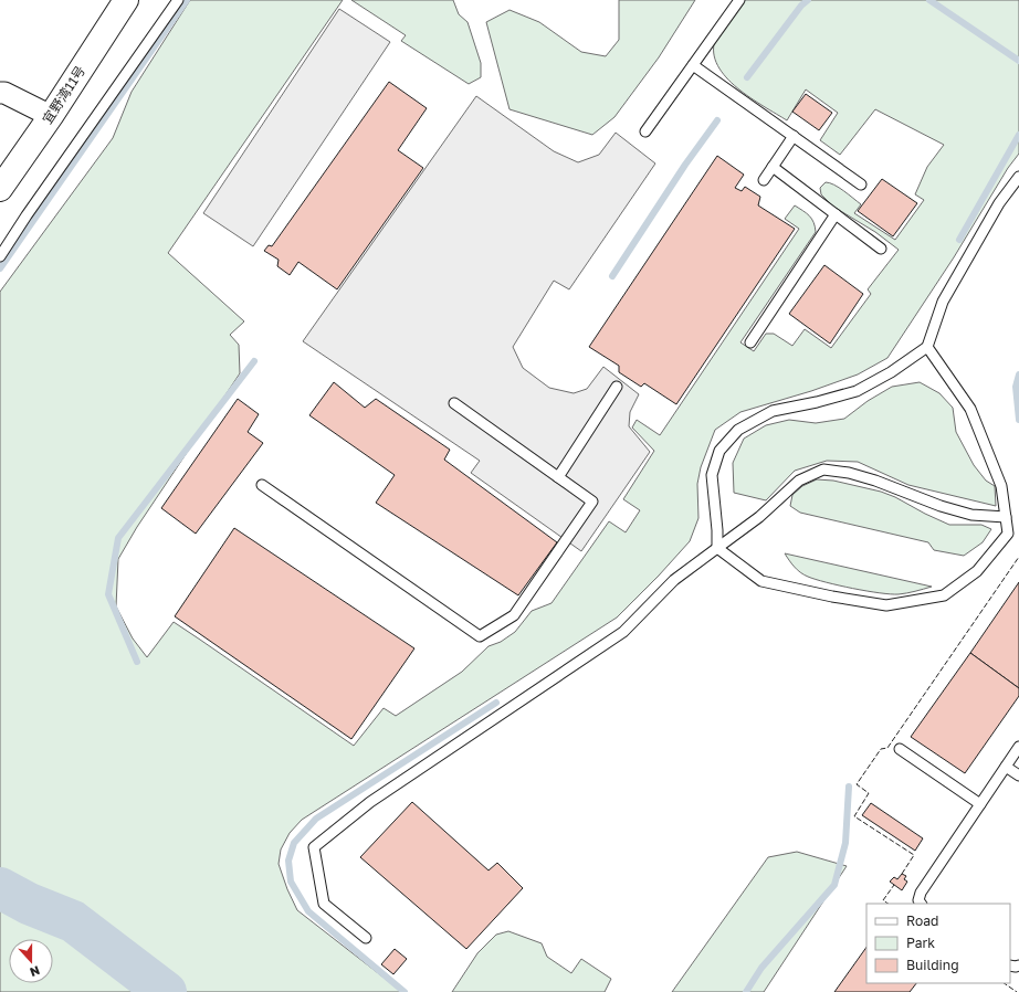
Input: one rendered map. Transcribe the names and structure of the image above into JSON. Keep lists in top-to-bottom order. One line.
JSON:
{"streets":{"street":["宜野湾11号"]},"legend":["Road","Park","Building"],"north":"bottom"}
